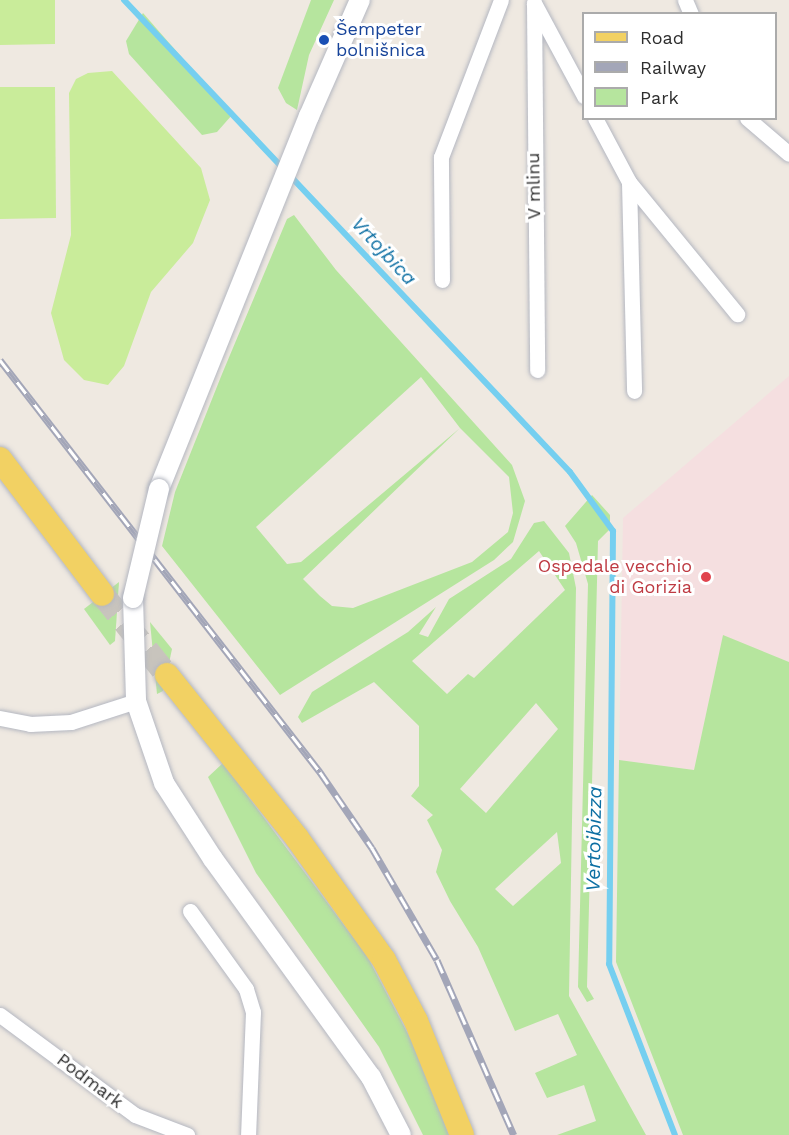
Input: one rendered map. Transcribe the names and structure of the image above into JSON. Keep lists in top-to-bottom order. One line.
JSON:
{"streets":{"street":["V mlinu","Podmark"]},"water":["Vrtojbica","Vertoibizza"],"places":["Šempeter bolnišnica","Ospedale vecchio di Gorizia"],"legend":["Road","Railway","Park"]}
